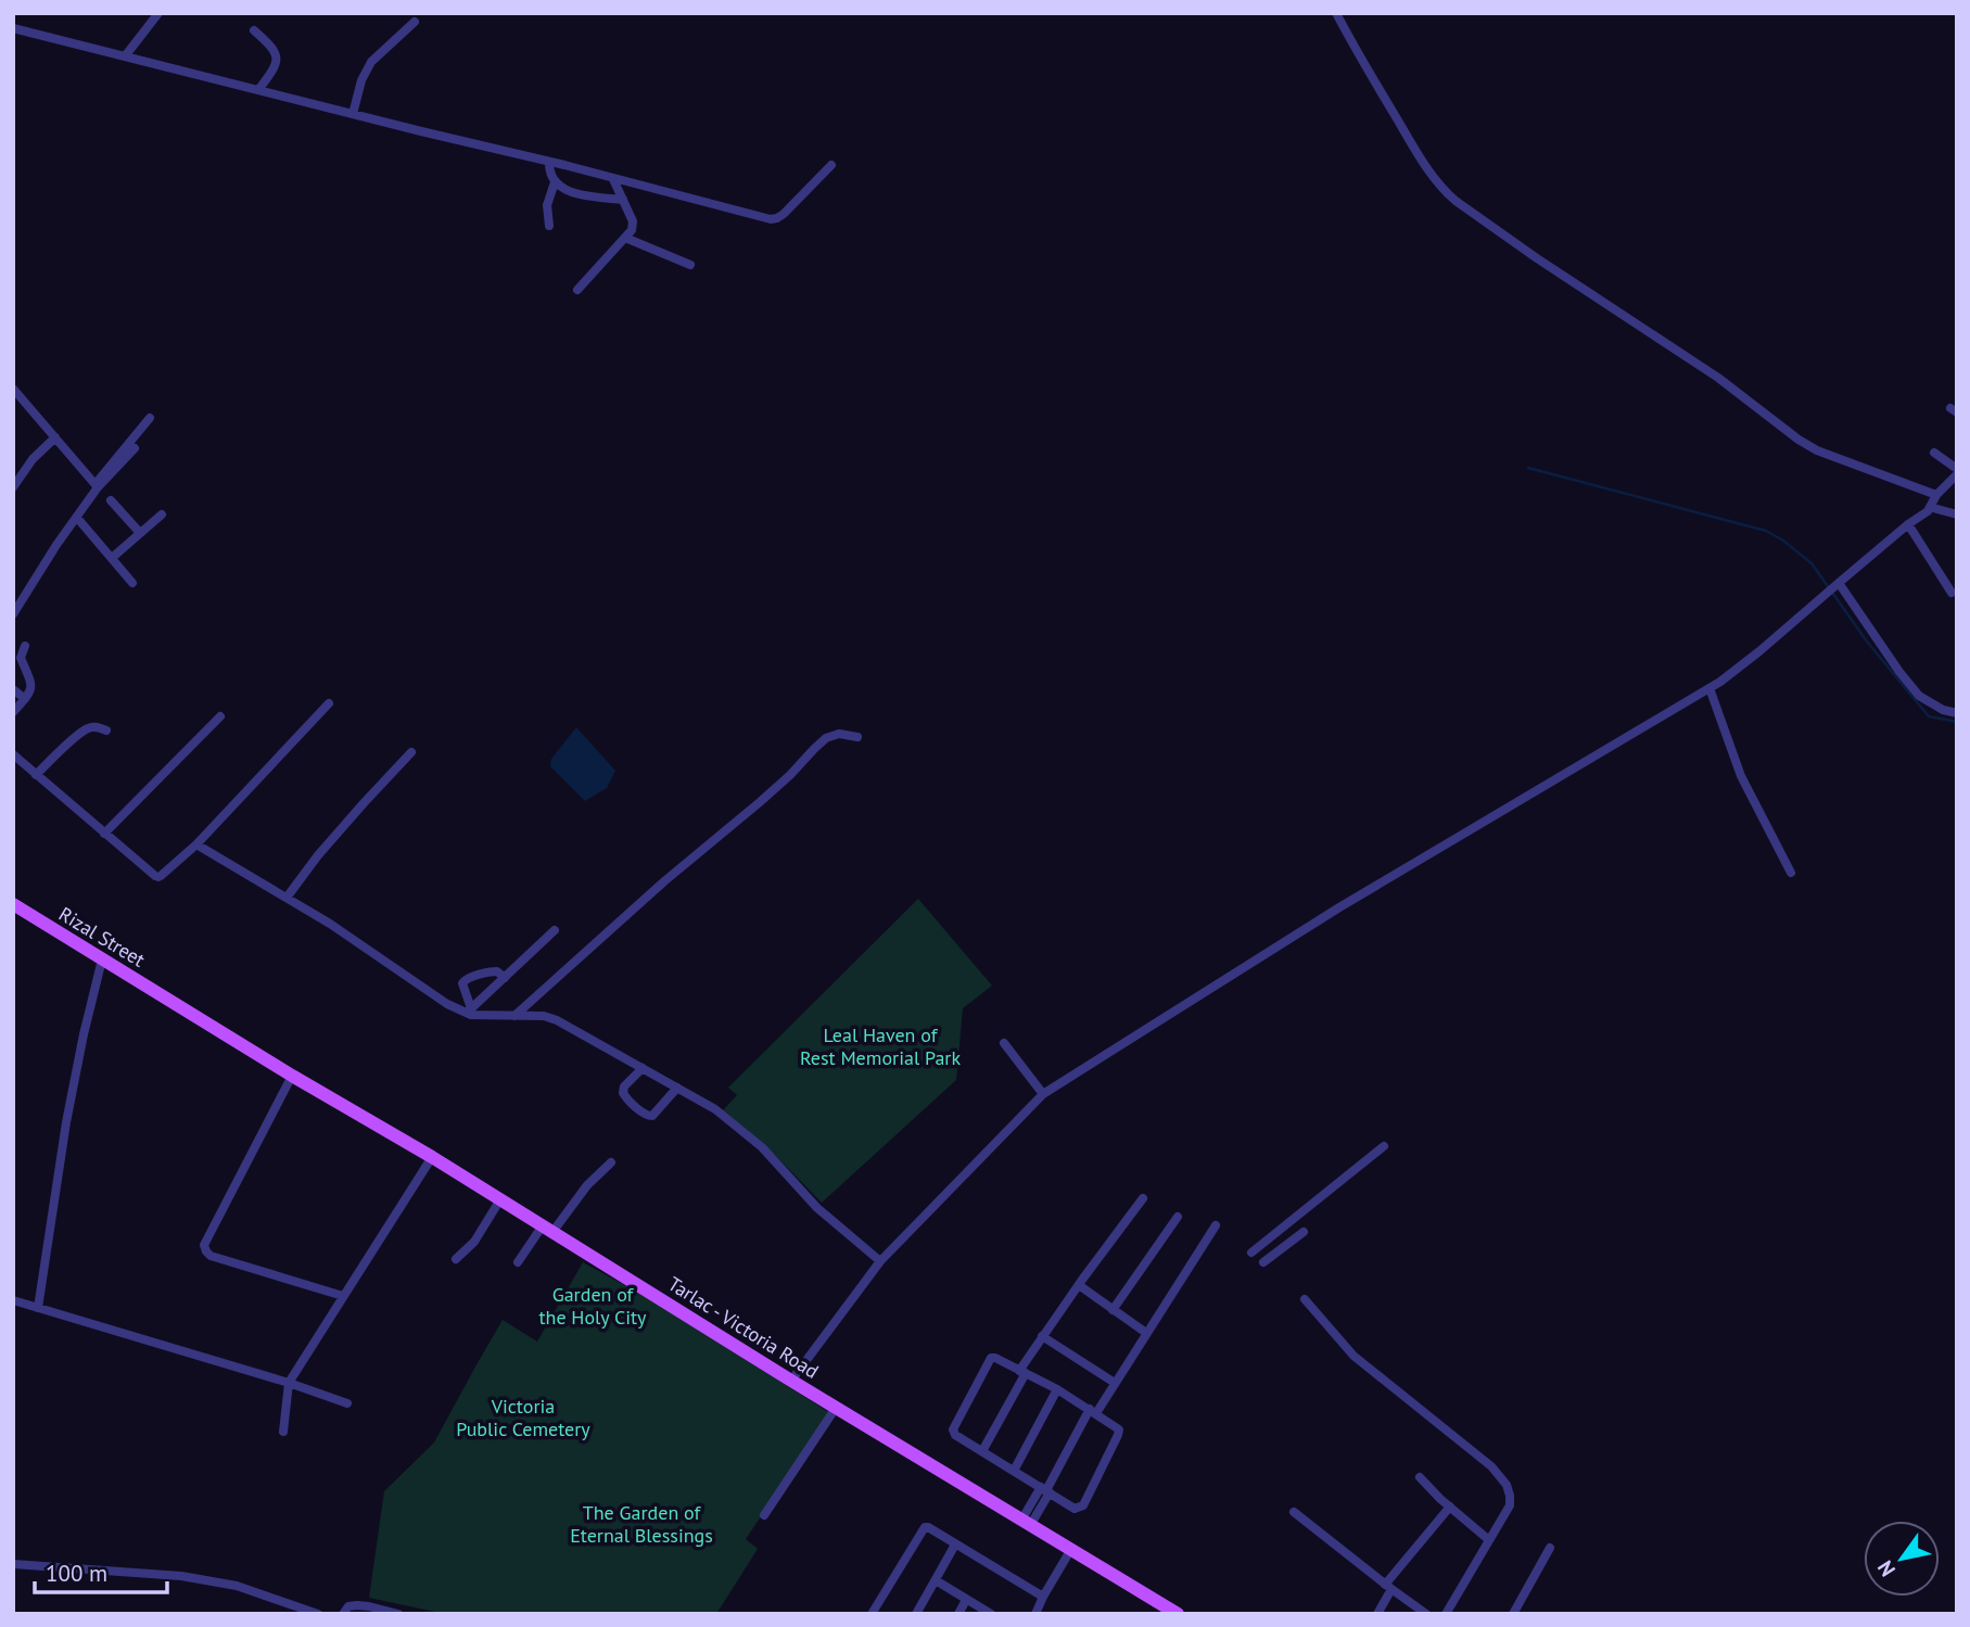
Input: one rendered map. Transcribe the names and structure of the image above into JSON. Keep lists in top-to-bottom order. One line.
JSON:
{"streets":{"main road":["Rizal Street","Tarlac - Victoria Road"]},"crossings":[["Rizal Street","Tarlac - Victoria Road"]],"parks":["Leal Haven of Rest Memorial Park","Garden of the Holy City","Victoria Public Cemetery","The Garden of Eternal Blessings"],"scale_bar":"100 m","north":"bottom left"}
